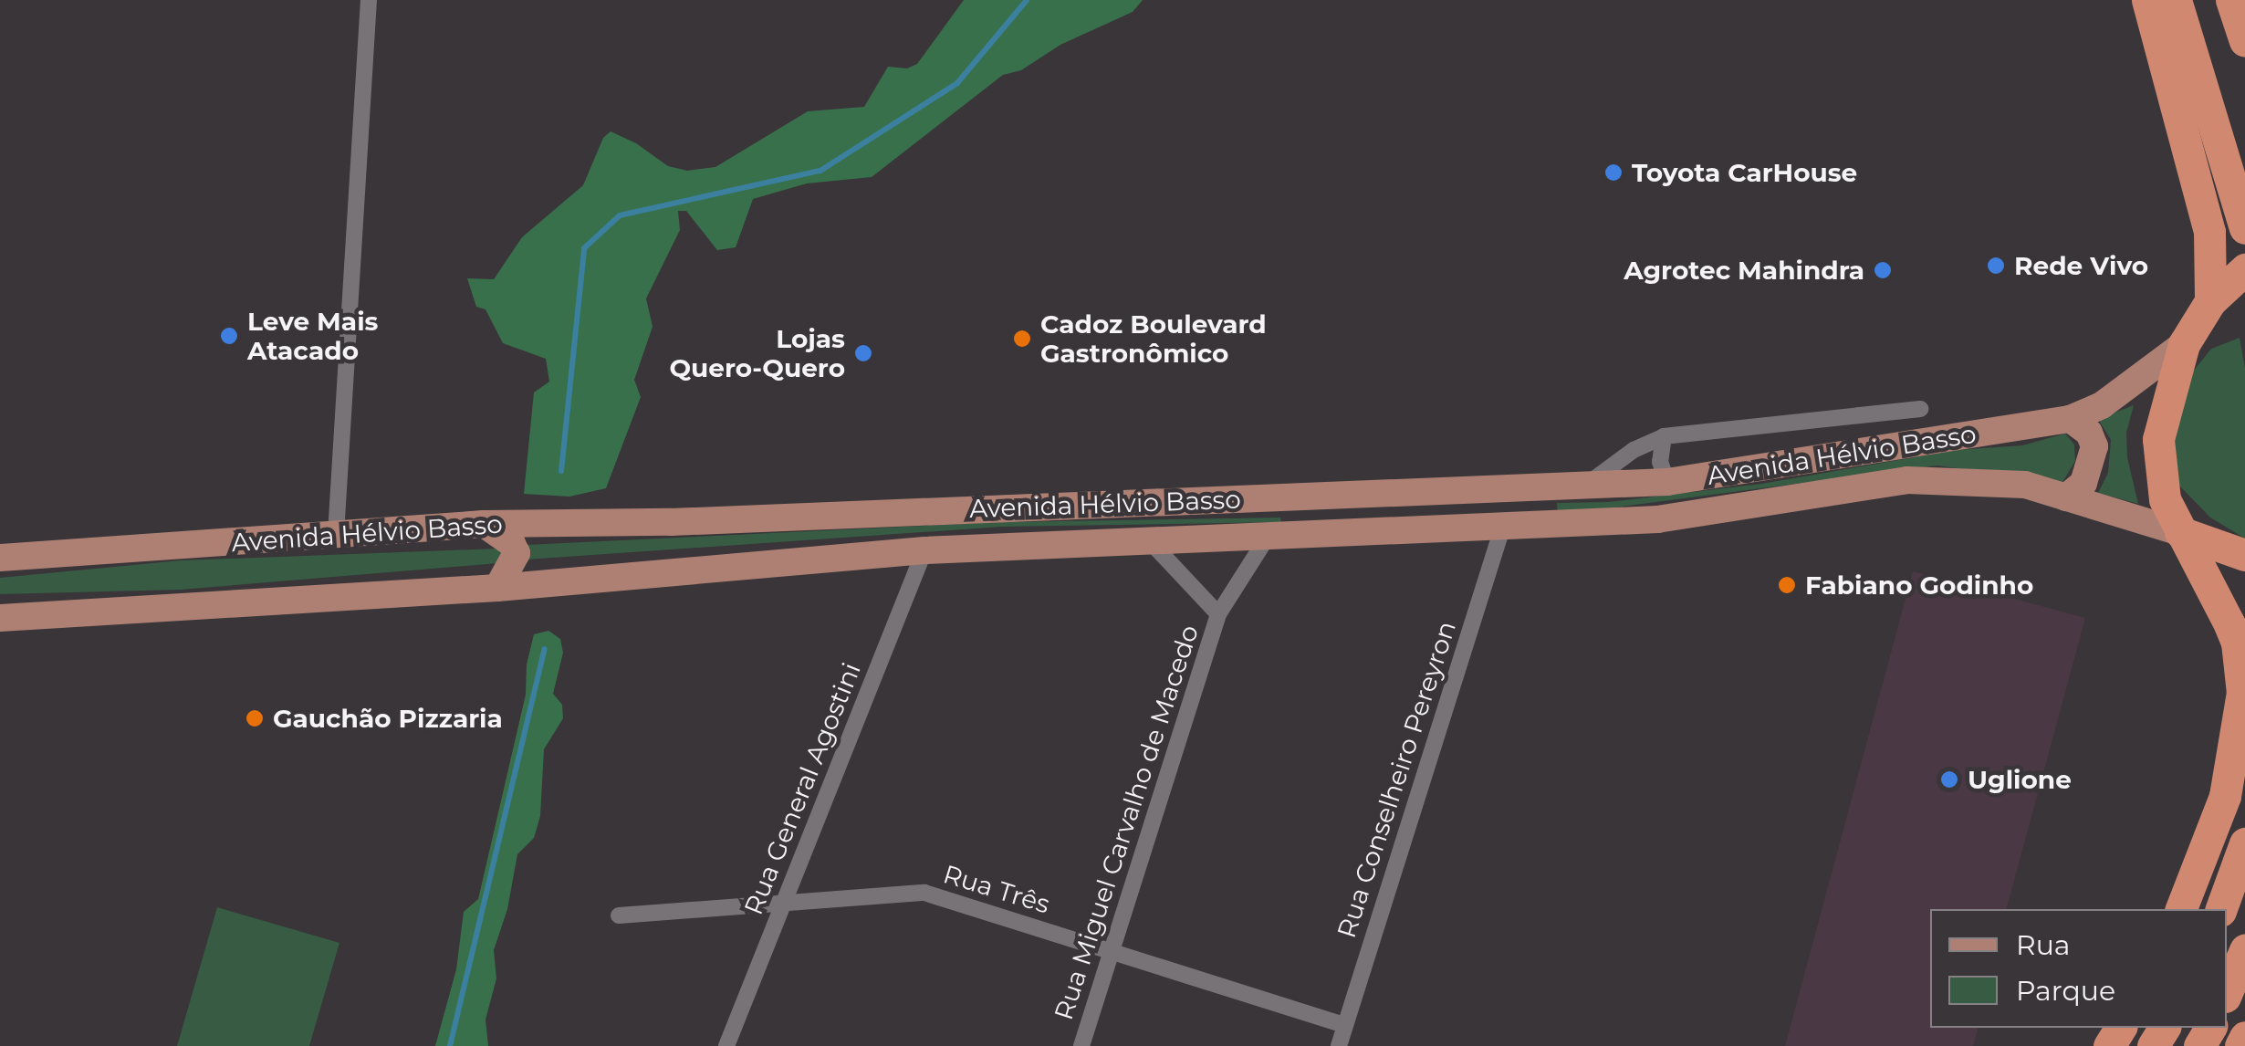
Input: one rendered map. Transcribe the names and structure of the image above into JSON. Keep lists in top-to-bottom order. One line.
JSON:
{"streets":{"main road":["Avenida Hélvio Basso"],"street":["Rua Conselheiro Pereyron","Rua General Agostini","Rua Miguel Carvalho de Macedo","Rua Três"]},"crossings":[["Avenida Hélvio Basso","Rua Conselheiro Pereyron"],["Avenida Hélvio Basso","Rua General Agostini"],["Avenida Hélvio Basso","Rua Miguel Carvalho de Macedo"],["Rua Conselheiro Pereyron","Rua Três"],["Rua General Agostini","Rua Três"],["Rua Miguel Carvalho de Macedo","Rua Três"]],"places":["Toyota CarHouse","Rede Vivo","Agrotec Mahindra","Leve Mais Atacado","Cadoz Boulevard Gastronômico","Lojas Quero-Quero","Fabiano Godinho","Gauchão Pizzaria","Uglione"],"legend":["Rua","Parque"]}
